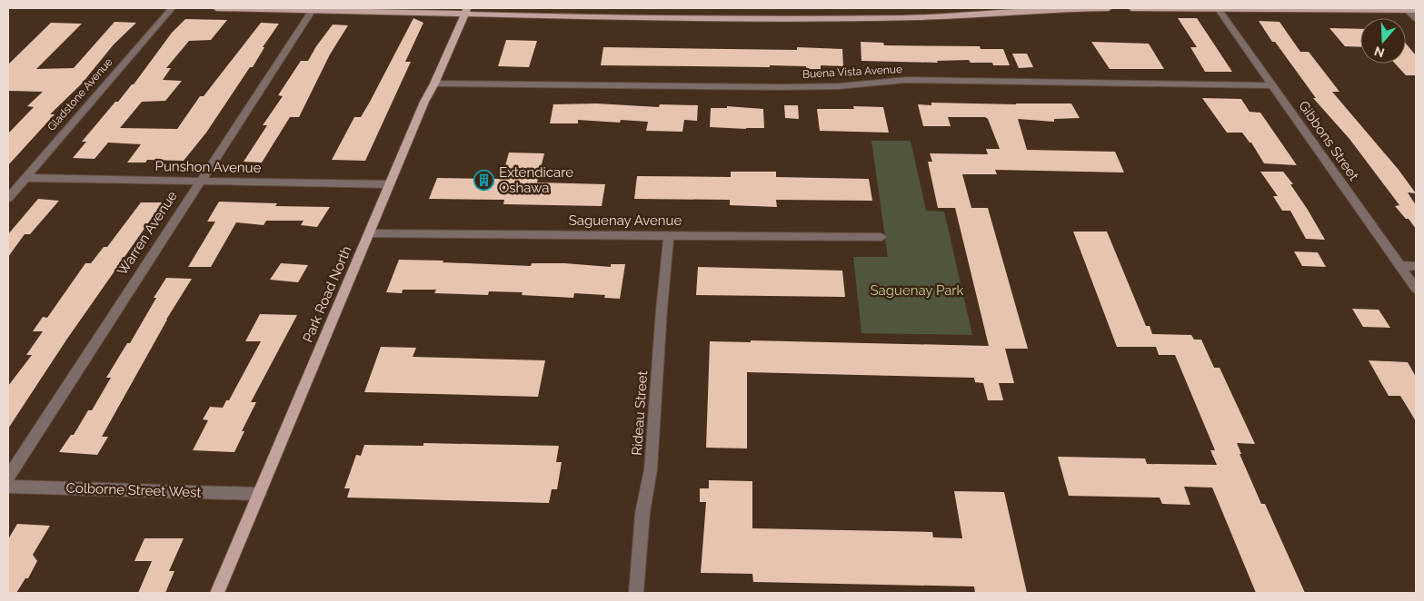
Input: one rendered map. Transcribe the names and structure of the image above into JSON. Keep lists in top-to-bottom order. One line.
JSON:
{"streets":{"main road":["Park Road North"],"street":["Buena Vista Avenue","Gladstone Avenue","Gibbons Street","Punshon Avenue","Saguenay Avenue","Warren Avenue","Rideau Street","Colborne Street West"]},"crossings":[["Buena Vista Avenue","Gibbons Street"],["Buena Vista Avenue","Park Road North"],["Gladstone Avenue","Punshon Avenue"],["Punshon Avenue","Warren Avenue"],["Punshon Avenue","Park Road North"],["Saguenay Avenue","Park Road North"],["Saguenay Avenue","Rideau Street"],["Park Road North","Colborne Street West"]],"parks":["Saguenay Park"],"places":{"building":["Extendicare Oshawa"]},"north":"bottom"}
